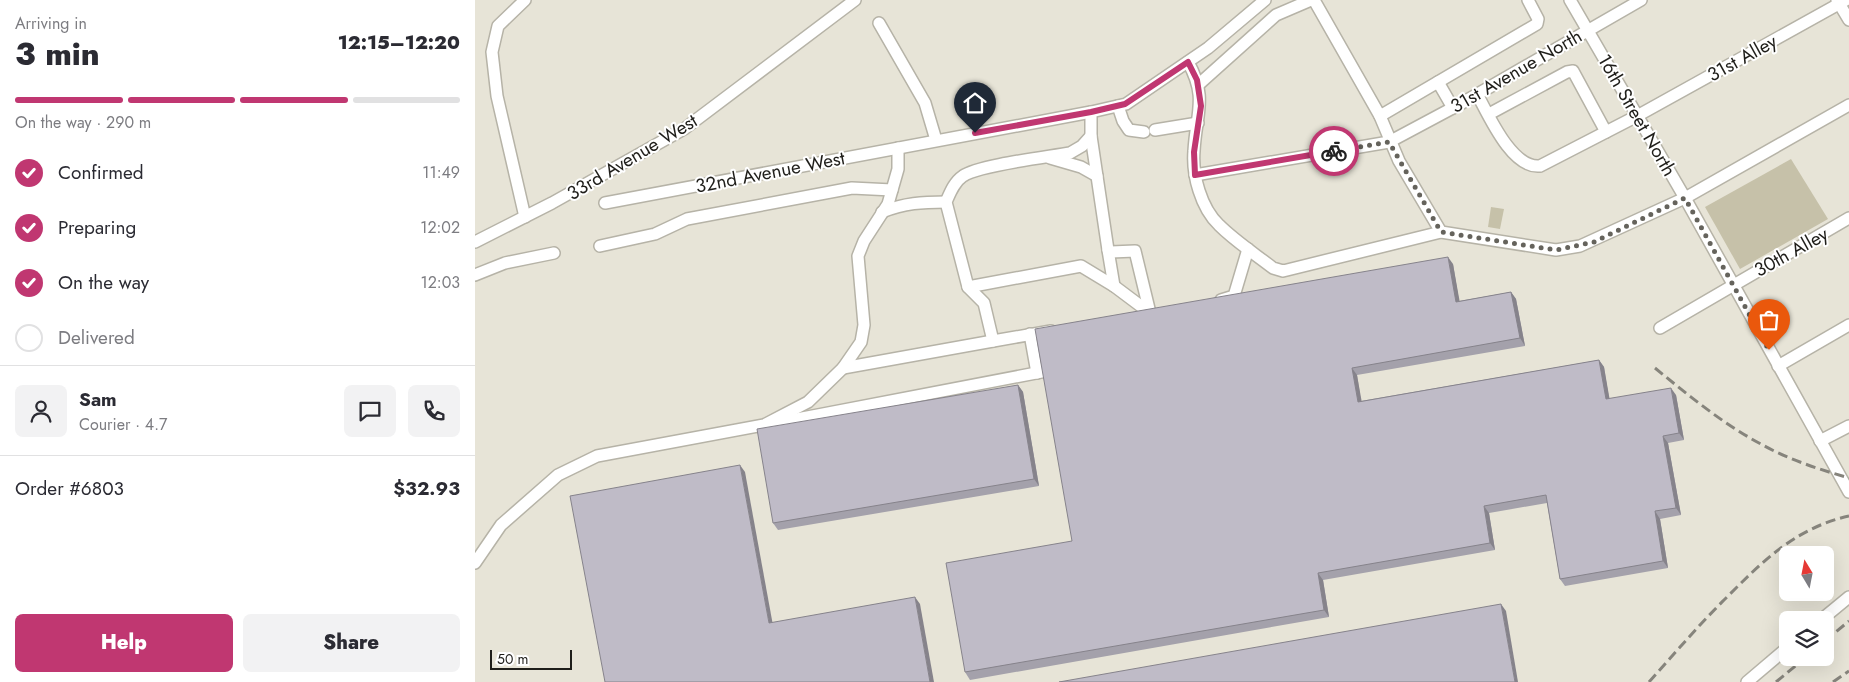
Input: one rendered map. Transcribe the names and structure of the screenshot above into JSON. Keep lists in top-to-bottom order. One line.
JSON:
{"streets":{"street":["31st Alley","31st Avenue North","16th Street North","33rd Avenue West","32nd Avenue West","30th Alley"]},"crossings":[["31st Alley","16th Street North"],["31st Avenue North","16th Street North"],["16th Street North","30th Alley"]],"scale_bar":"50 m","north":"top","page":{"heading":["3 min","Arriving in","12:15–12:20"],"panel":["Sam","Courier · 4.7","Order #6803","$32.93"],"bar":"On the way · 290 m","list":[["Confirmed","11:49"],["Preparing","12:02"],["On the way","12:03"],"Delivered"],"buttons":["Help","Share"],"scale":"50 m"}}
